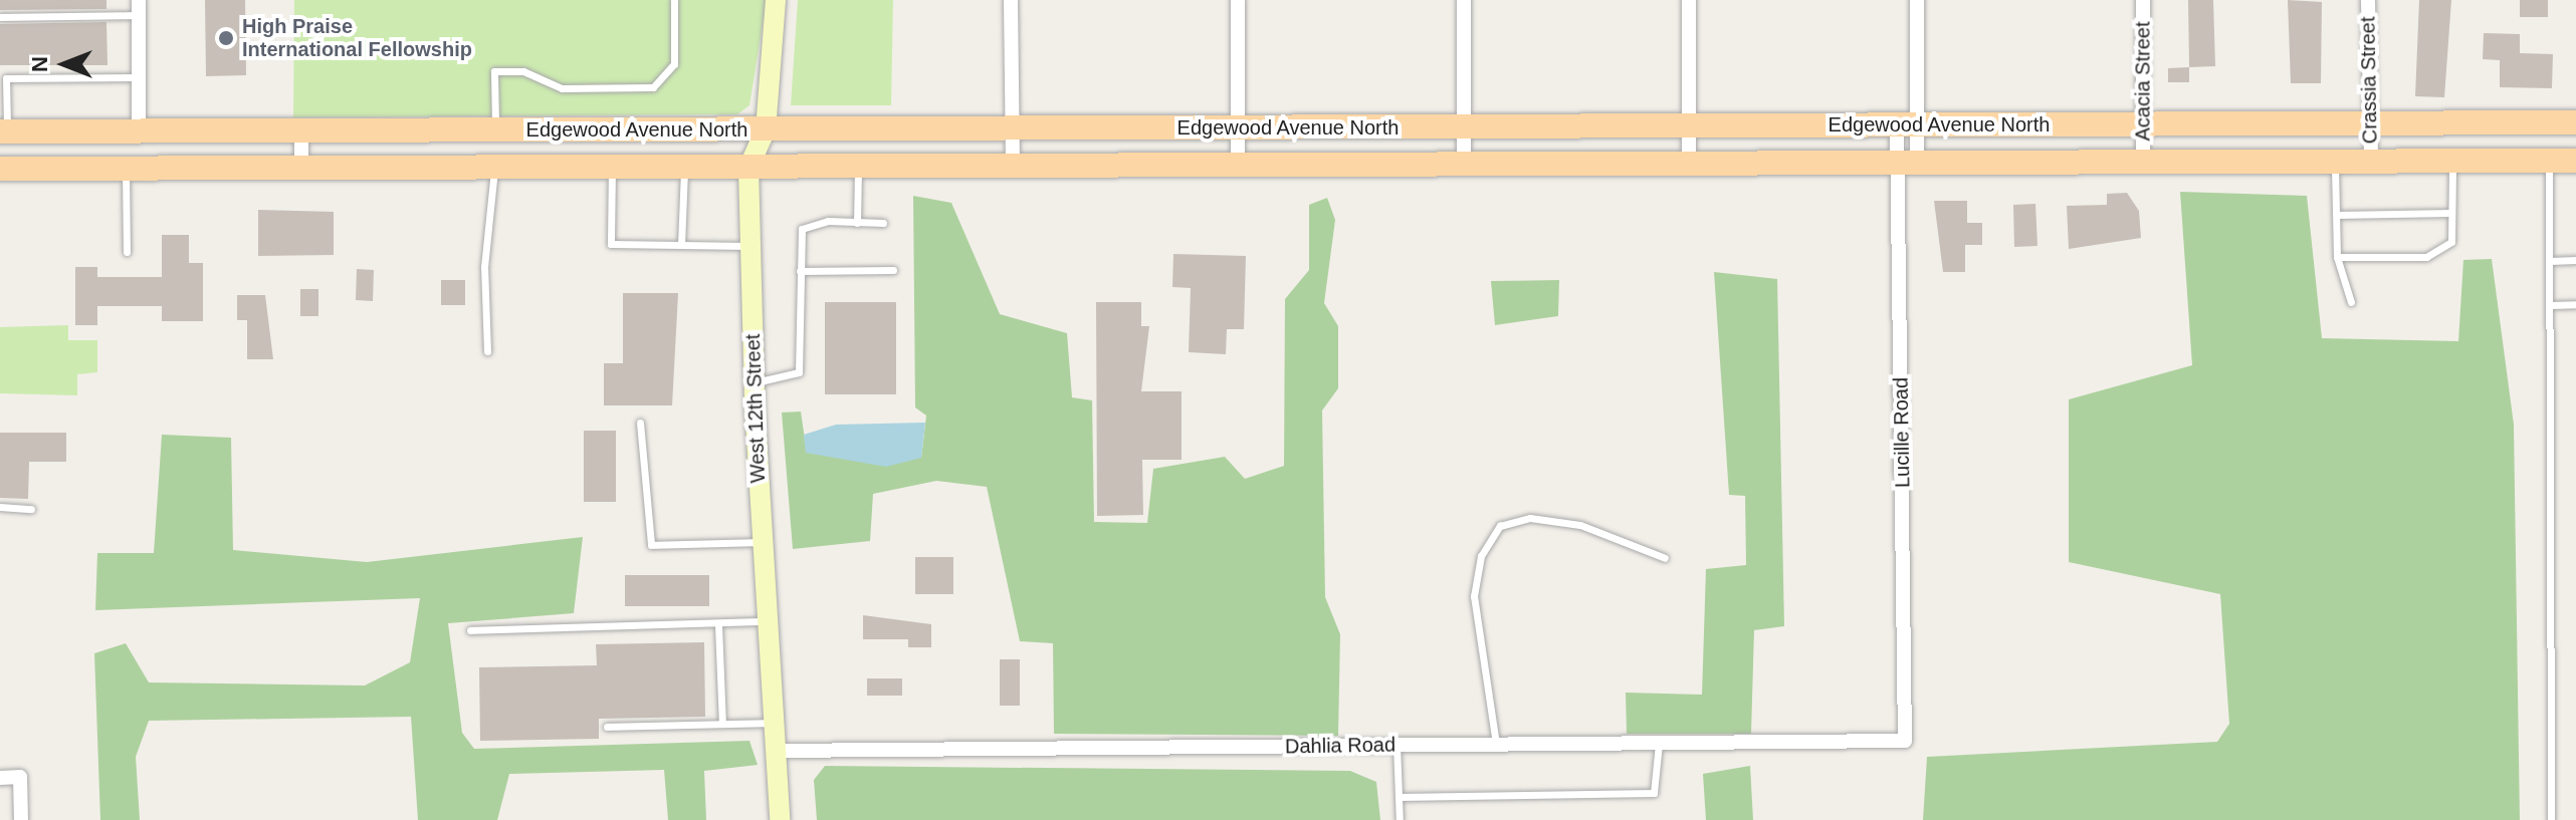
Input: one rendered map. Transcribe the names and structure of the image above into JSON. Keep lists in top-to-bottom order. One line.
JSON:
{"streets":{"main road":["Edgewood Avenue North"],"street":["Crassia Street","Acacia Street","West 12th Street","Lucille Road","Dahlia Road"]},"crossings":[["Crassia Street","Edgewood Avenue North"],["Acacia Street","Edgewood Avenue North"],["Edgewood Avenue North","West 12th Street"],["Edgewood Avenue North","Lucille Road"],["West 12th Street","Dahlia Road"],["Lucille Road","Dahlia Road"]],"places":["High Praise International Fellowship"],"north":"left"}
